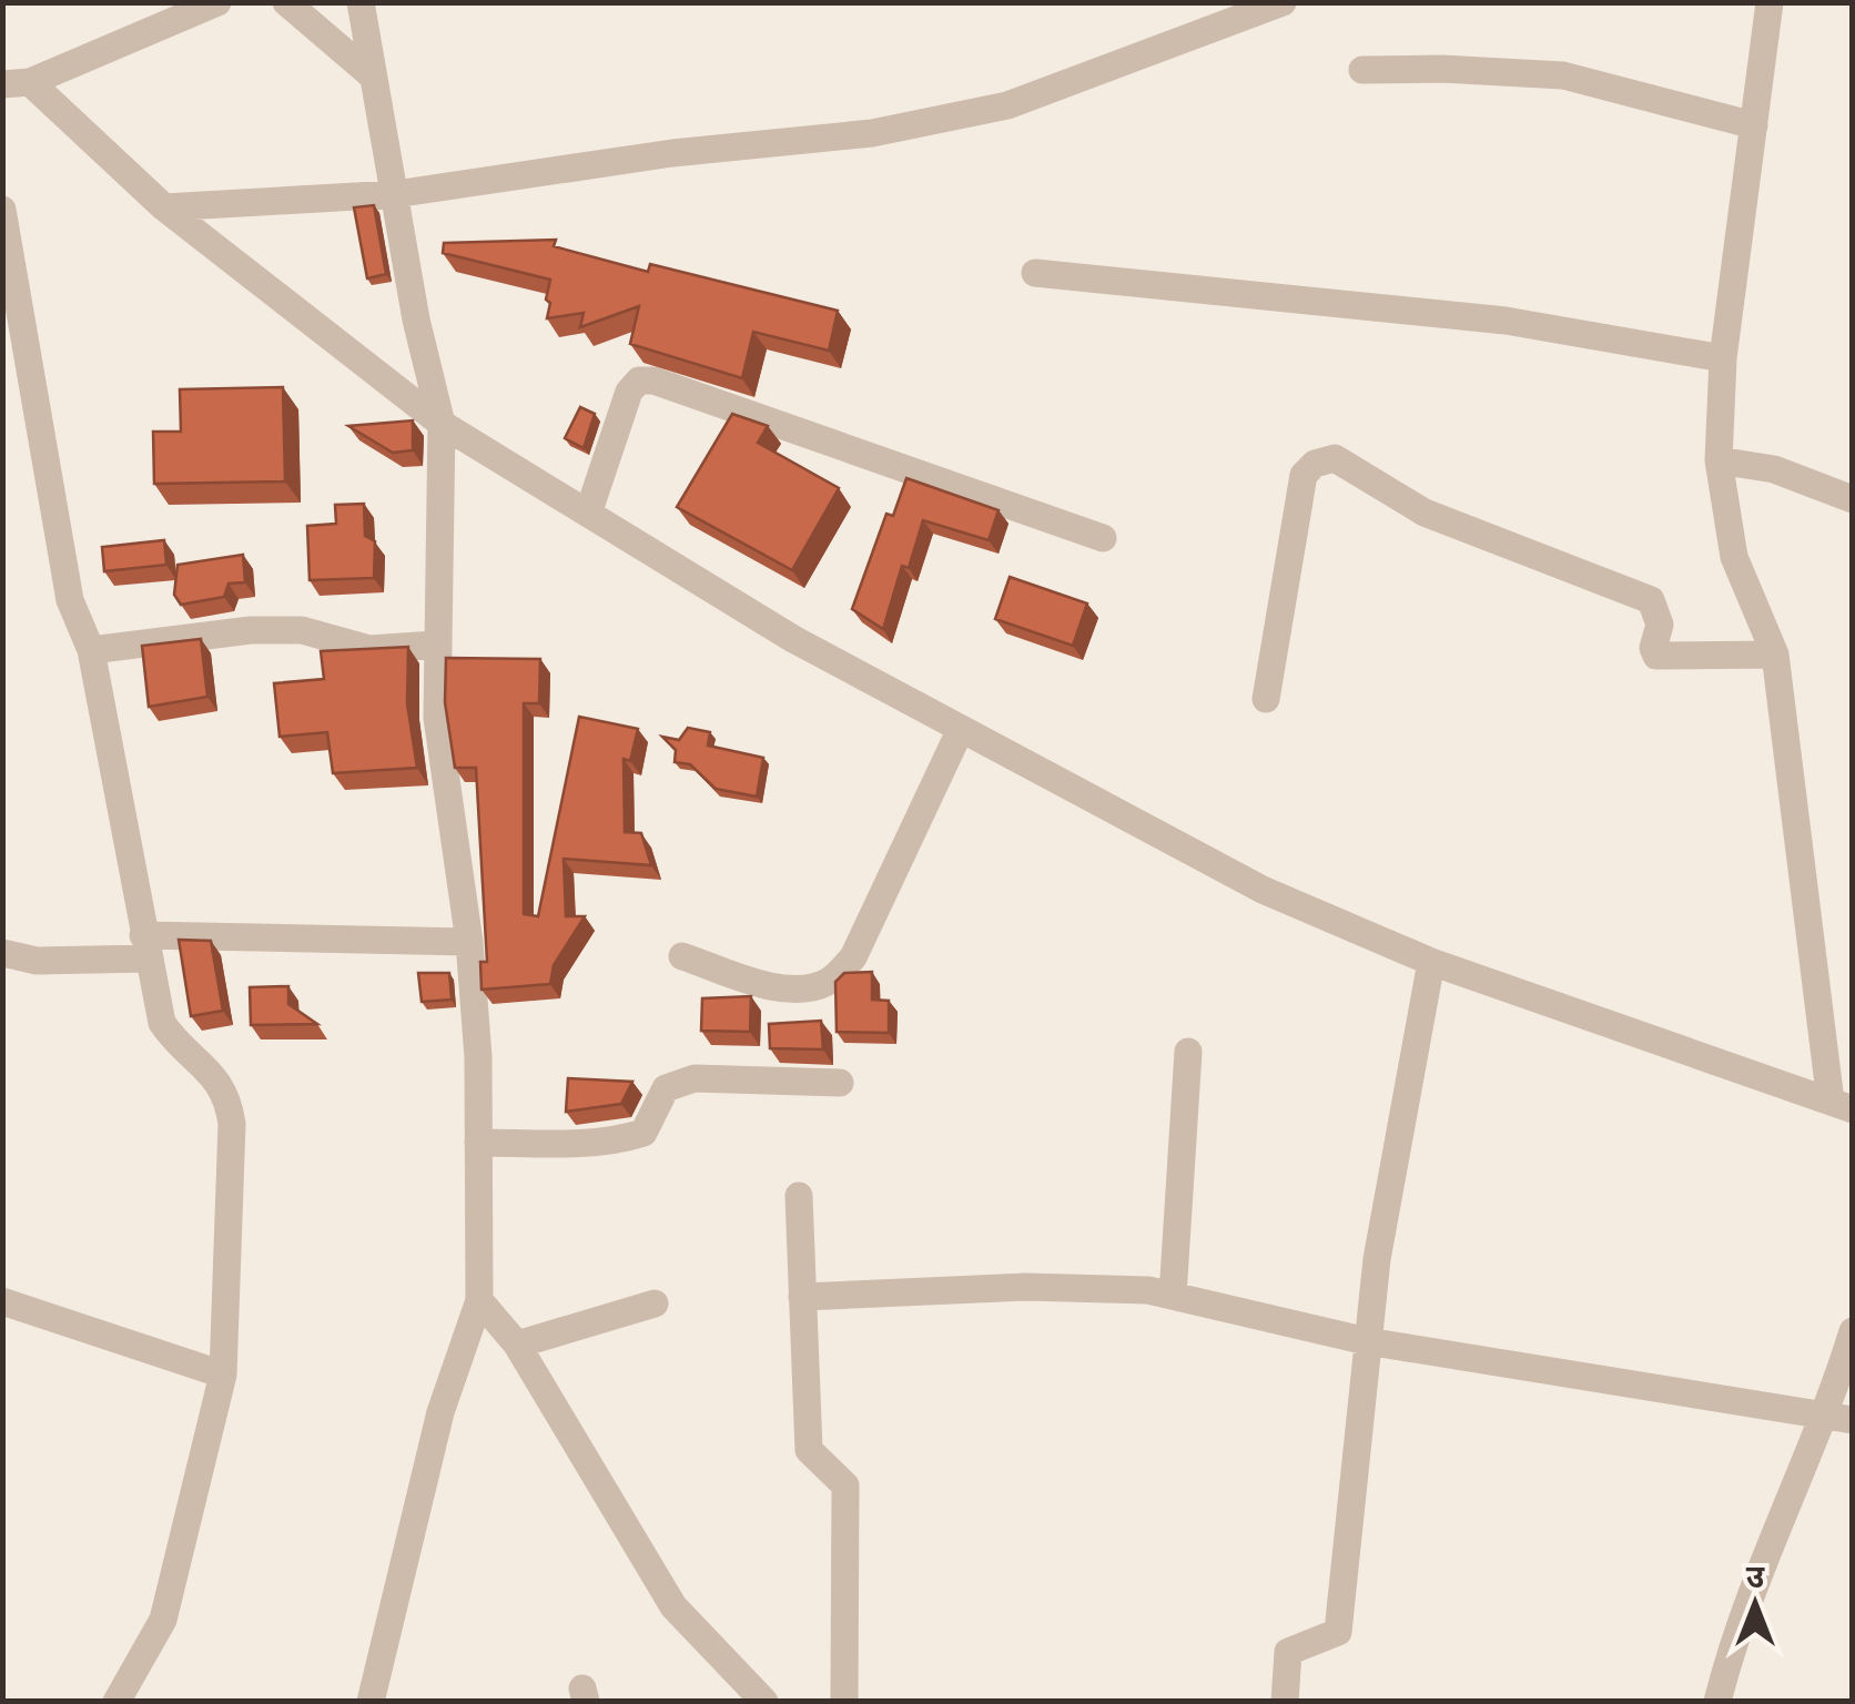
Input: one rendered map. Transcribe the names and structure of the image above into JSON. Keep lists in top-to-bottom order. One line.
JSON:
{"north":"top"}
